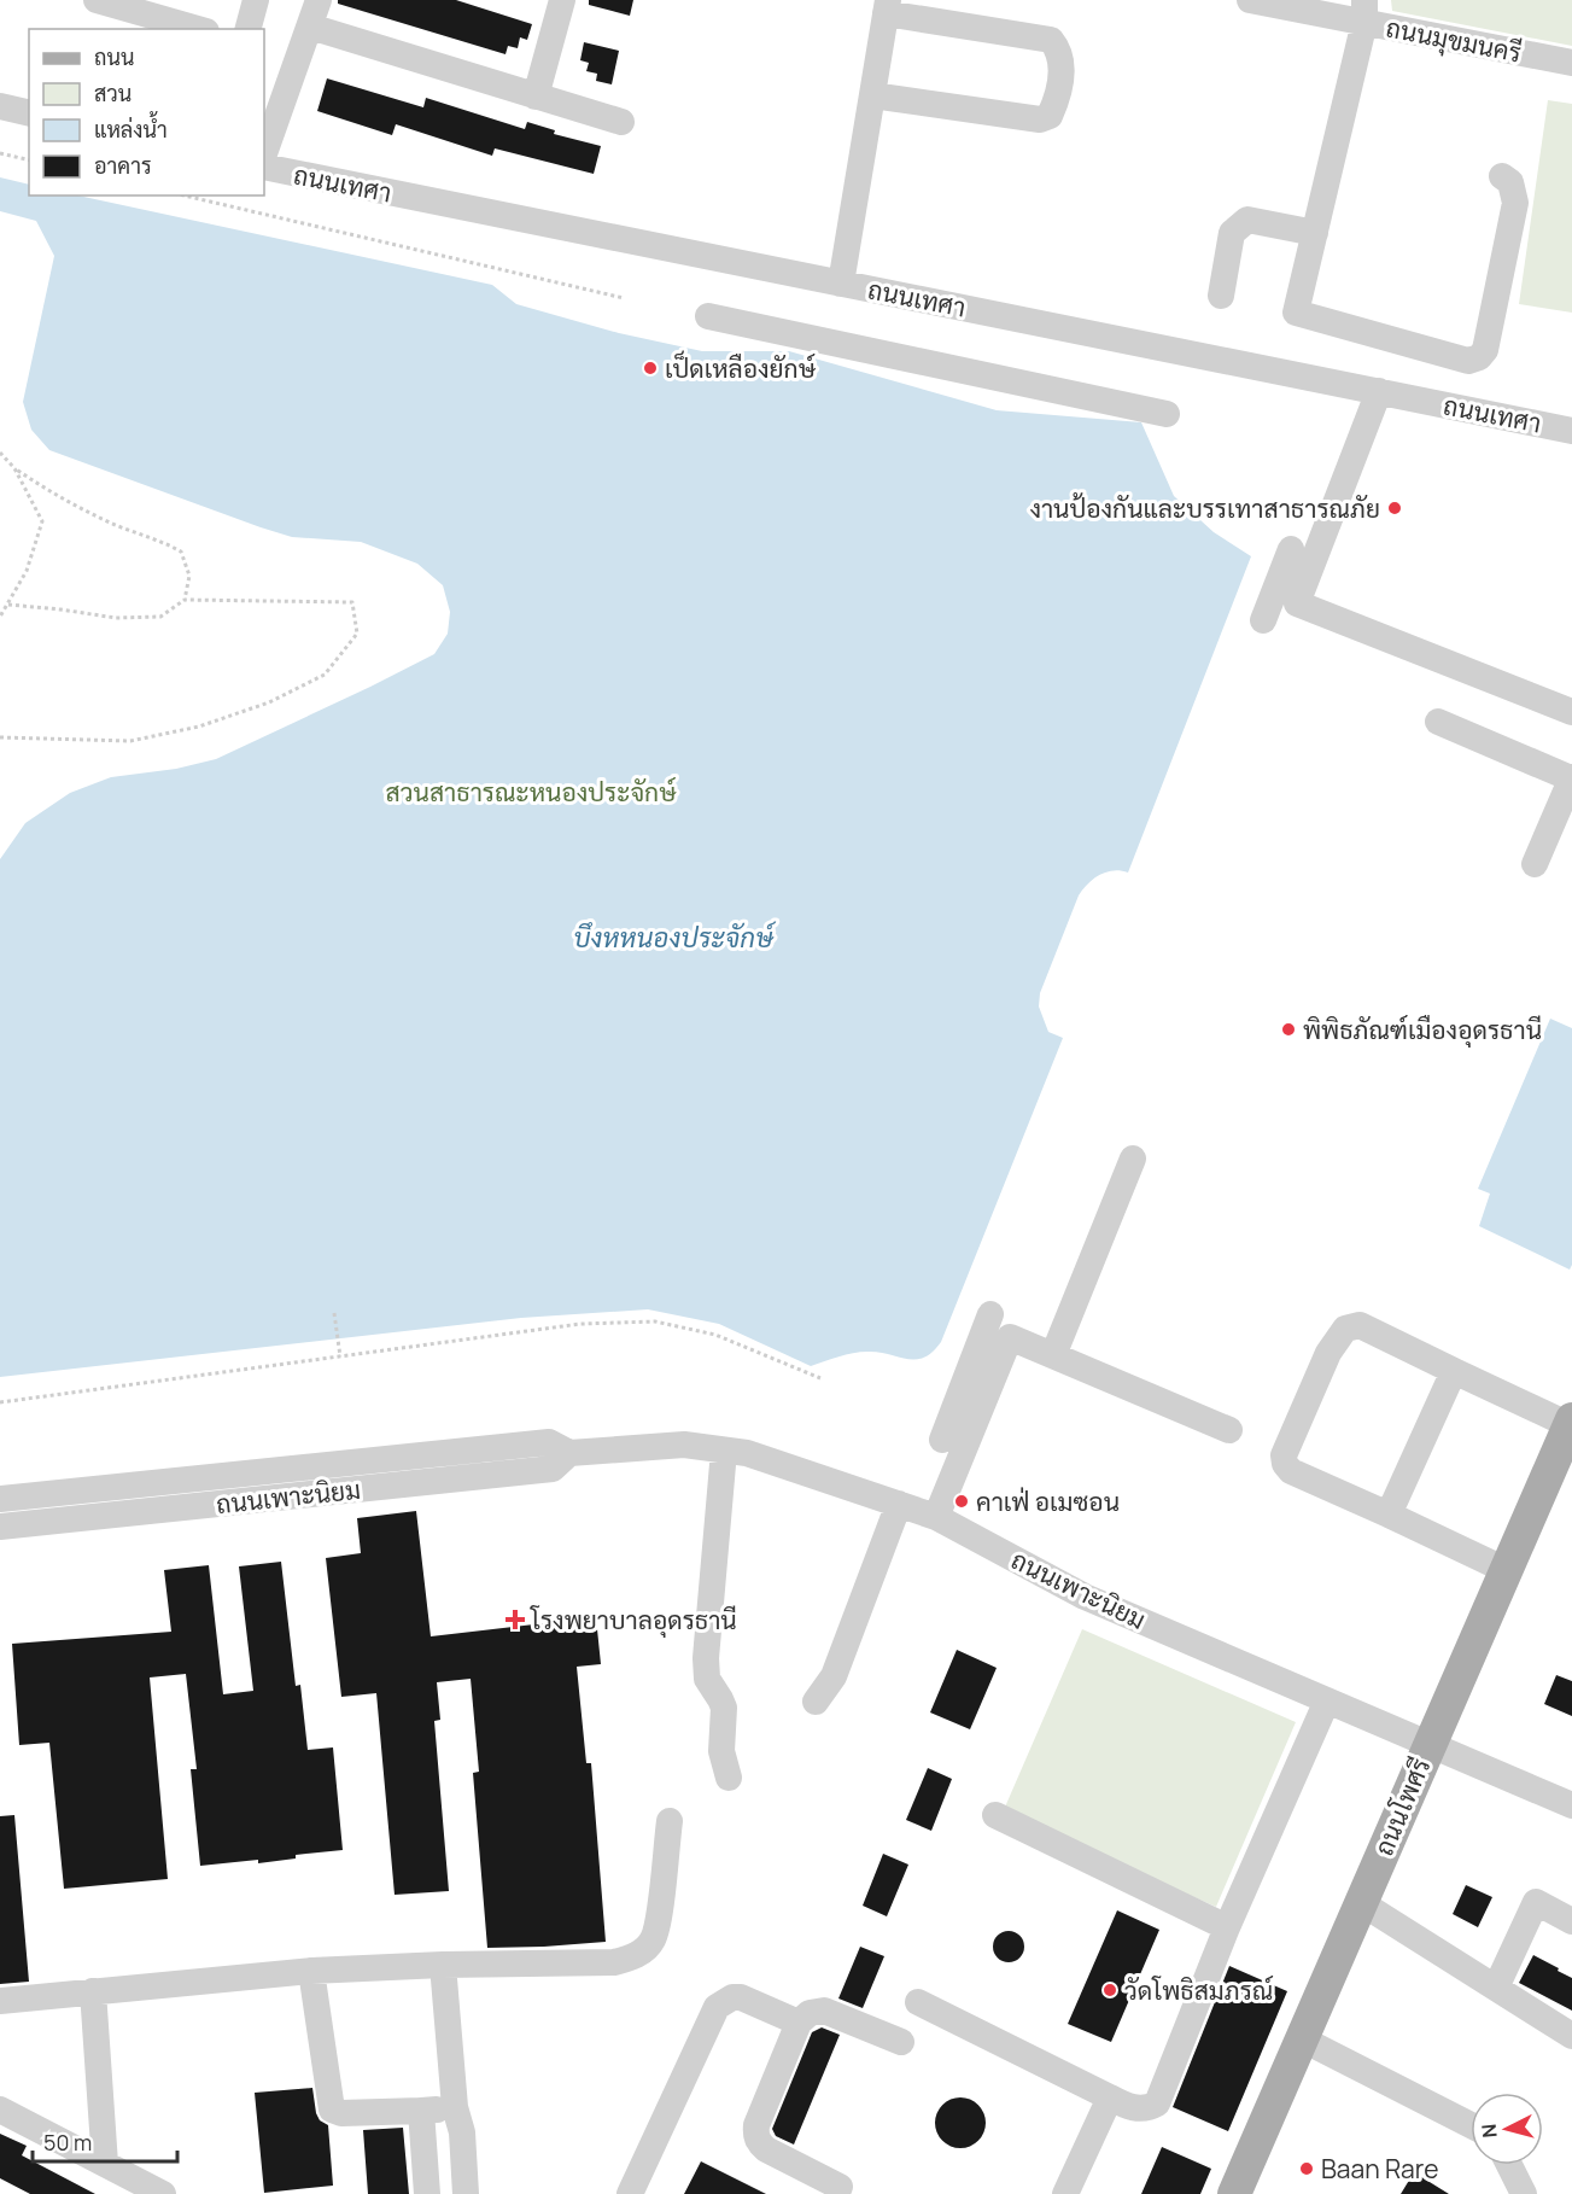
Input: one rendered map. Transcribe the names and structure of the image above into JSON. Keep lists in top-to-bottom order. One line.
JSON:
{"streets":{"main road":["ถนนโพศรี"],"street":["ถนนมุขมนครี","ถนนเทศา","ถนนเพาะนิยม"]},"crossings":[["ถนนเพาะนิยม","ถนนโพศรี"]],"water":["บึงหหนองประจักษ์"],"parks":["สวนสาธารณะหนองประจักษ์"],"places":{"other":["เป็ดเหลืองยักษ์","งานป้องกันและบรรเทาสาธารณภัย","พิพิธภัณฑ์เมืองอุดรธานี","คาเฟ่ อเมซอน","วัดโพธิสมภรณ์","Baan Rare"],"health":["โรงพยาบาลอุดรธานี"]},"legend":["ถนน","สวน","แหล่งน้ำ","อาคาร"],"scale_bar":"50 m","north":"left"}
